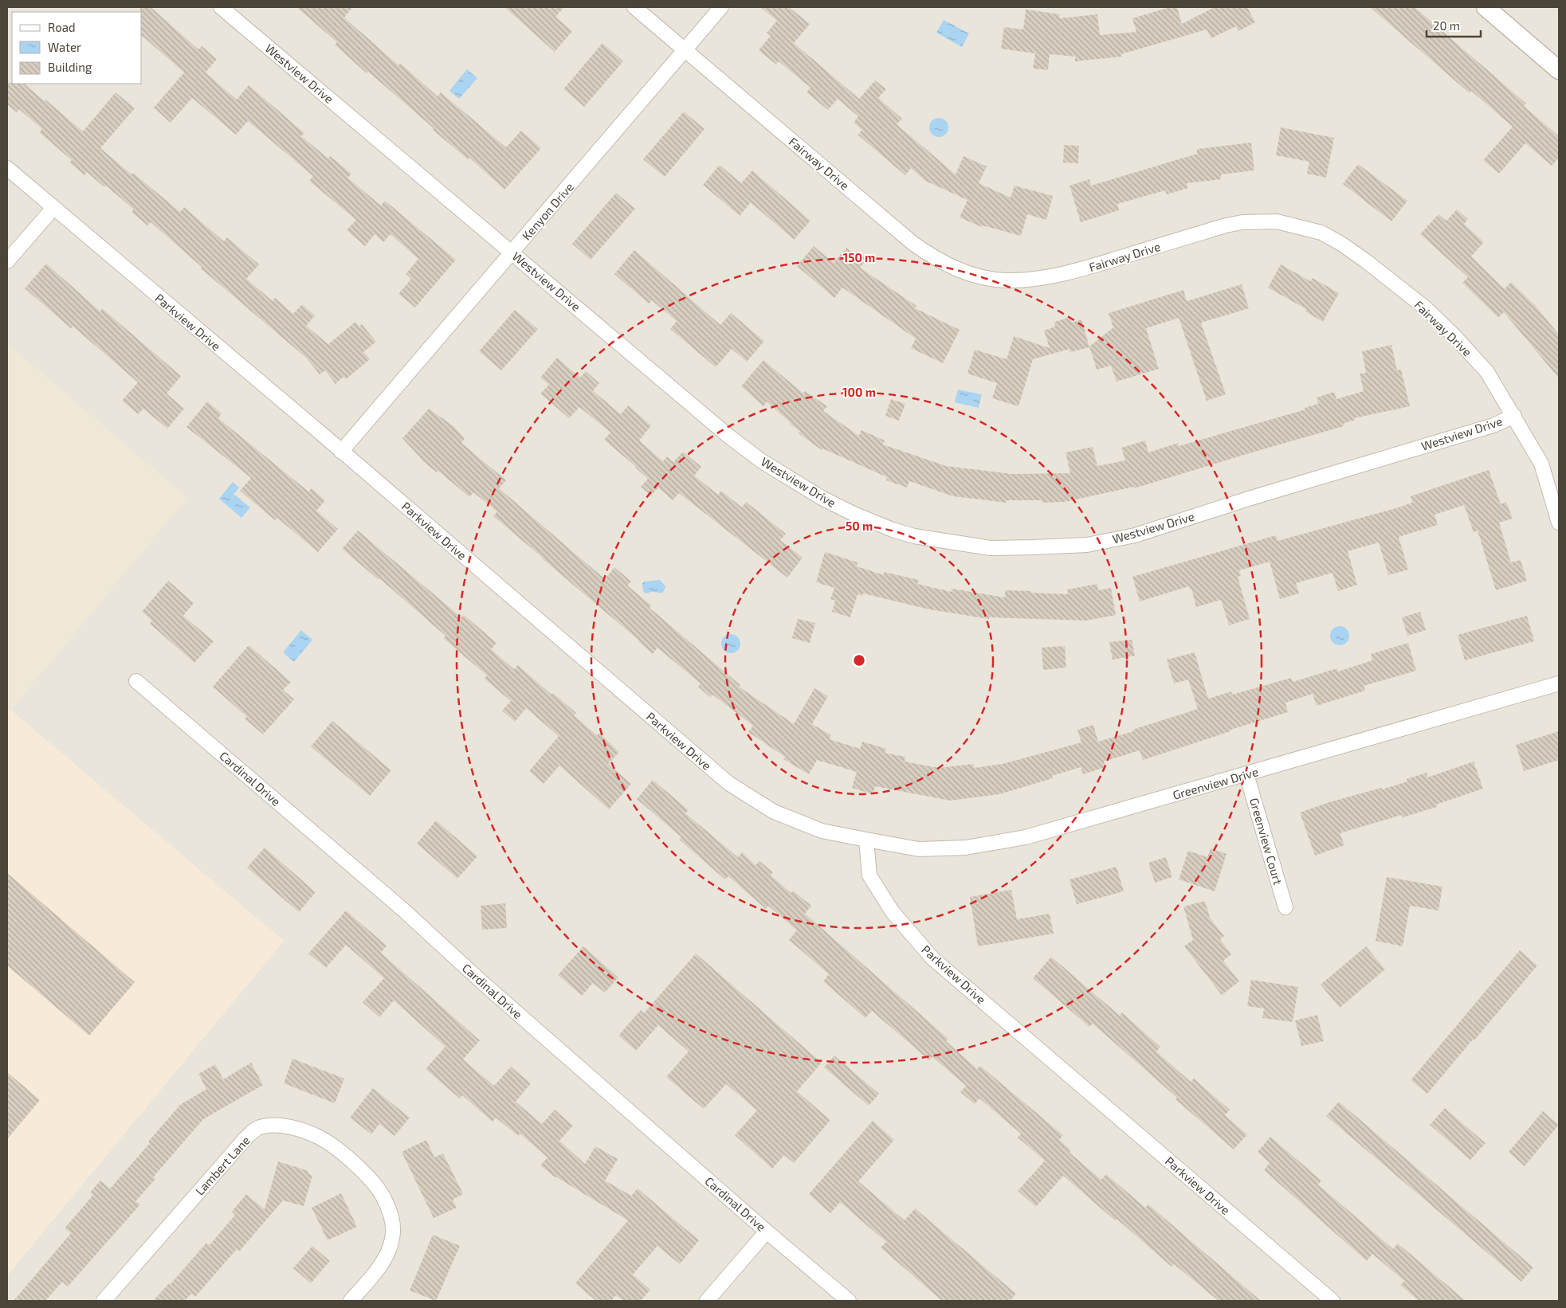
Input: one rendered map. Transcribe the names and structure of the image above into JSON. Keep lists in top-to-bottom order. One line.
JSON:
{"streets":{"street":["Westview Drive","Fairway Drive","Kenyon Drive","Parkview Drive","Cardinal Drive","Greenview Drive","Greenview Court","Lambert Lane"]},"crossings":[["Westview Drive","Fairway Drive"],["Westview Drive","Kenyon Drive"],["Fairway Drive","Kenyon Drive"],["Kenyon Drive","Parkview Drive"],["Parkview Drive","Greenview Drive"],["Greenview Drive","Greenview Court"]],"legend":["Road","Water","Building"],"scale_bar":"20 m","rings":["150 m","100 m","50 m"]}
